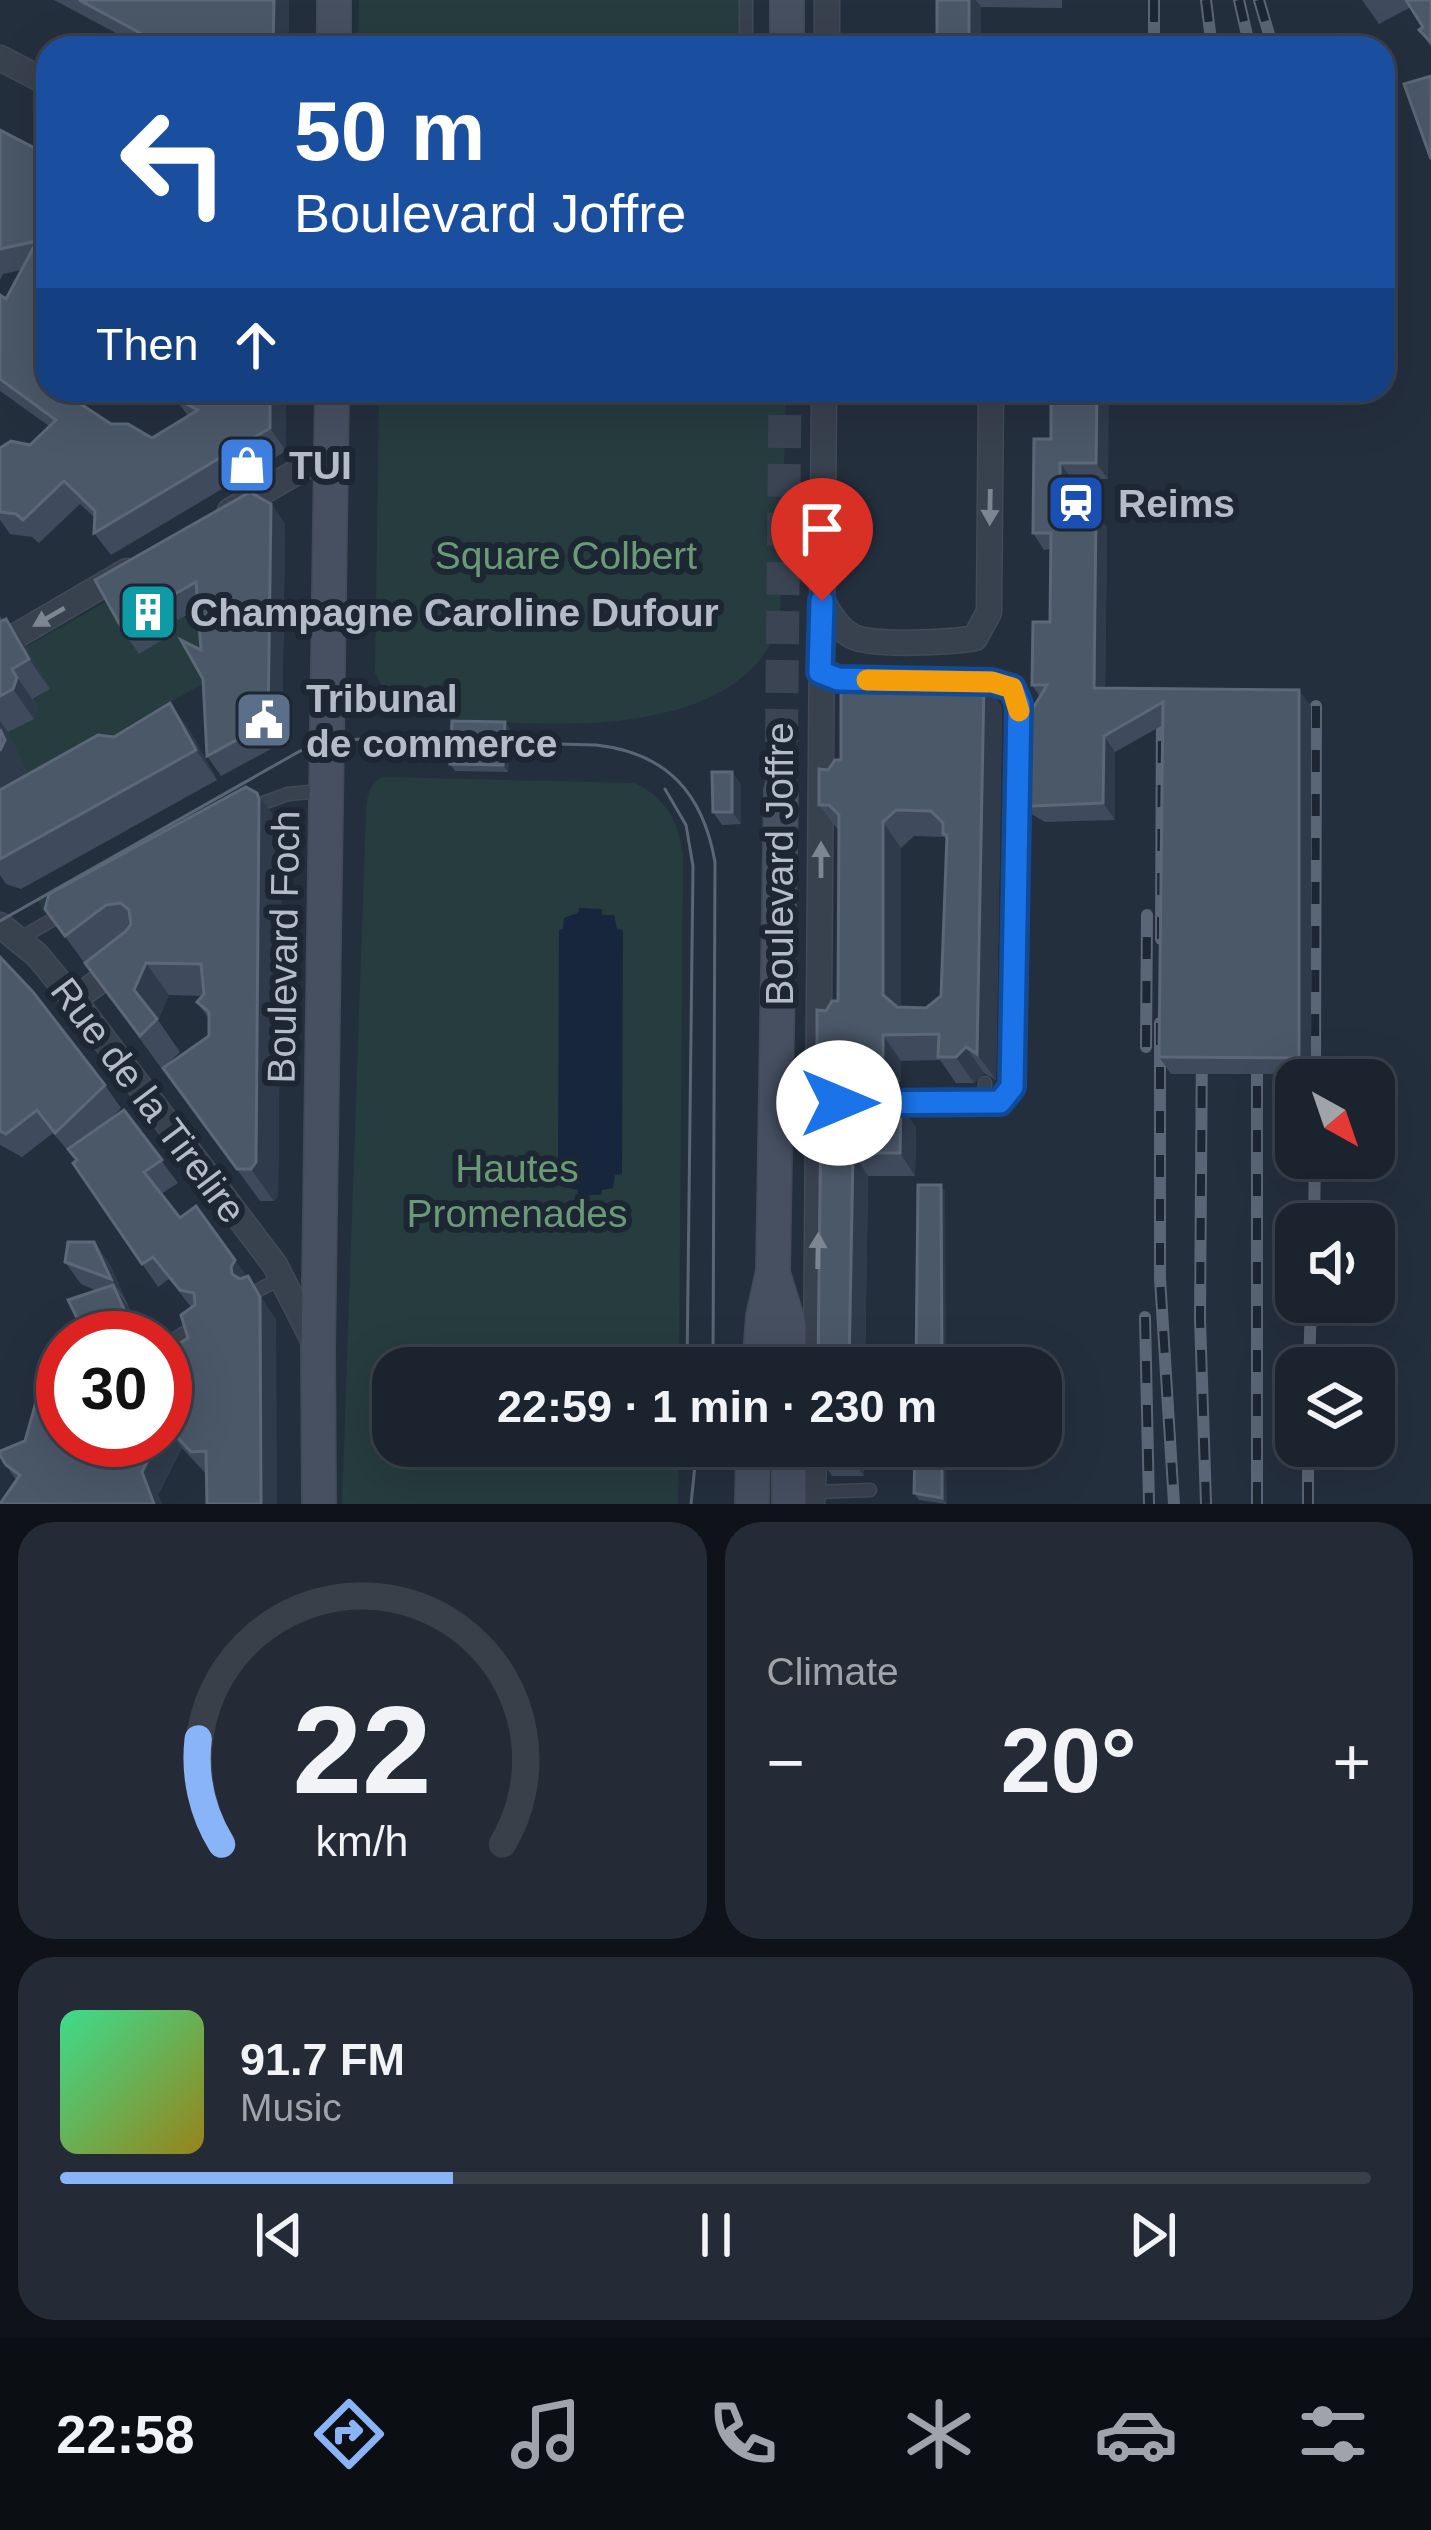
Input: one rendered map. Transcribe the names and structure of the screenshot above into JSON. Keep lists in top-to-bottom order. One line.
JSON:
{"streets":{"main road":["Boulevard Joffre","Boulevard Foch"],"street":["Rue de la Tirelire"]},"crossings":[["Boulevard Foch","Rue de la Tirelire"]],"one_way":["Boulevard Joffre"],"parks":["Square Colbert","Hautes Promenades"],"places":{"shop":["TUI"],"station":["Reims"],"building":["Champagne Caroline Dufour"],"public building":["Tribunal de commerce"]},"north":"bottom right","page":{"turn":["50 m","Boulevard Joffre"],"then":"Then","limit":"30","trip":"22:59 · 1 min · 230 m","tile":"Climate","heat":["−","20°","+"],"song":["91.7 FM","Music"],"tabs":"22:58","gauge":["22","km/h"]}}
